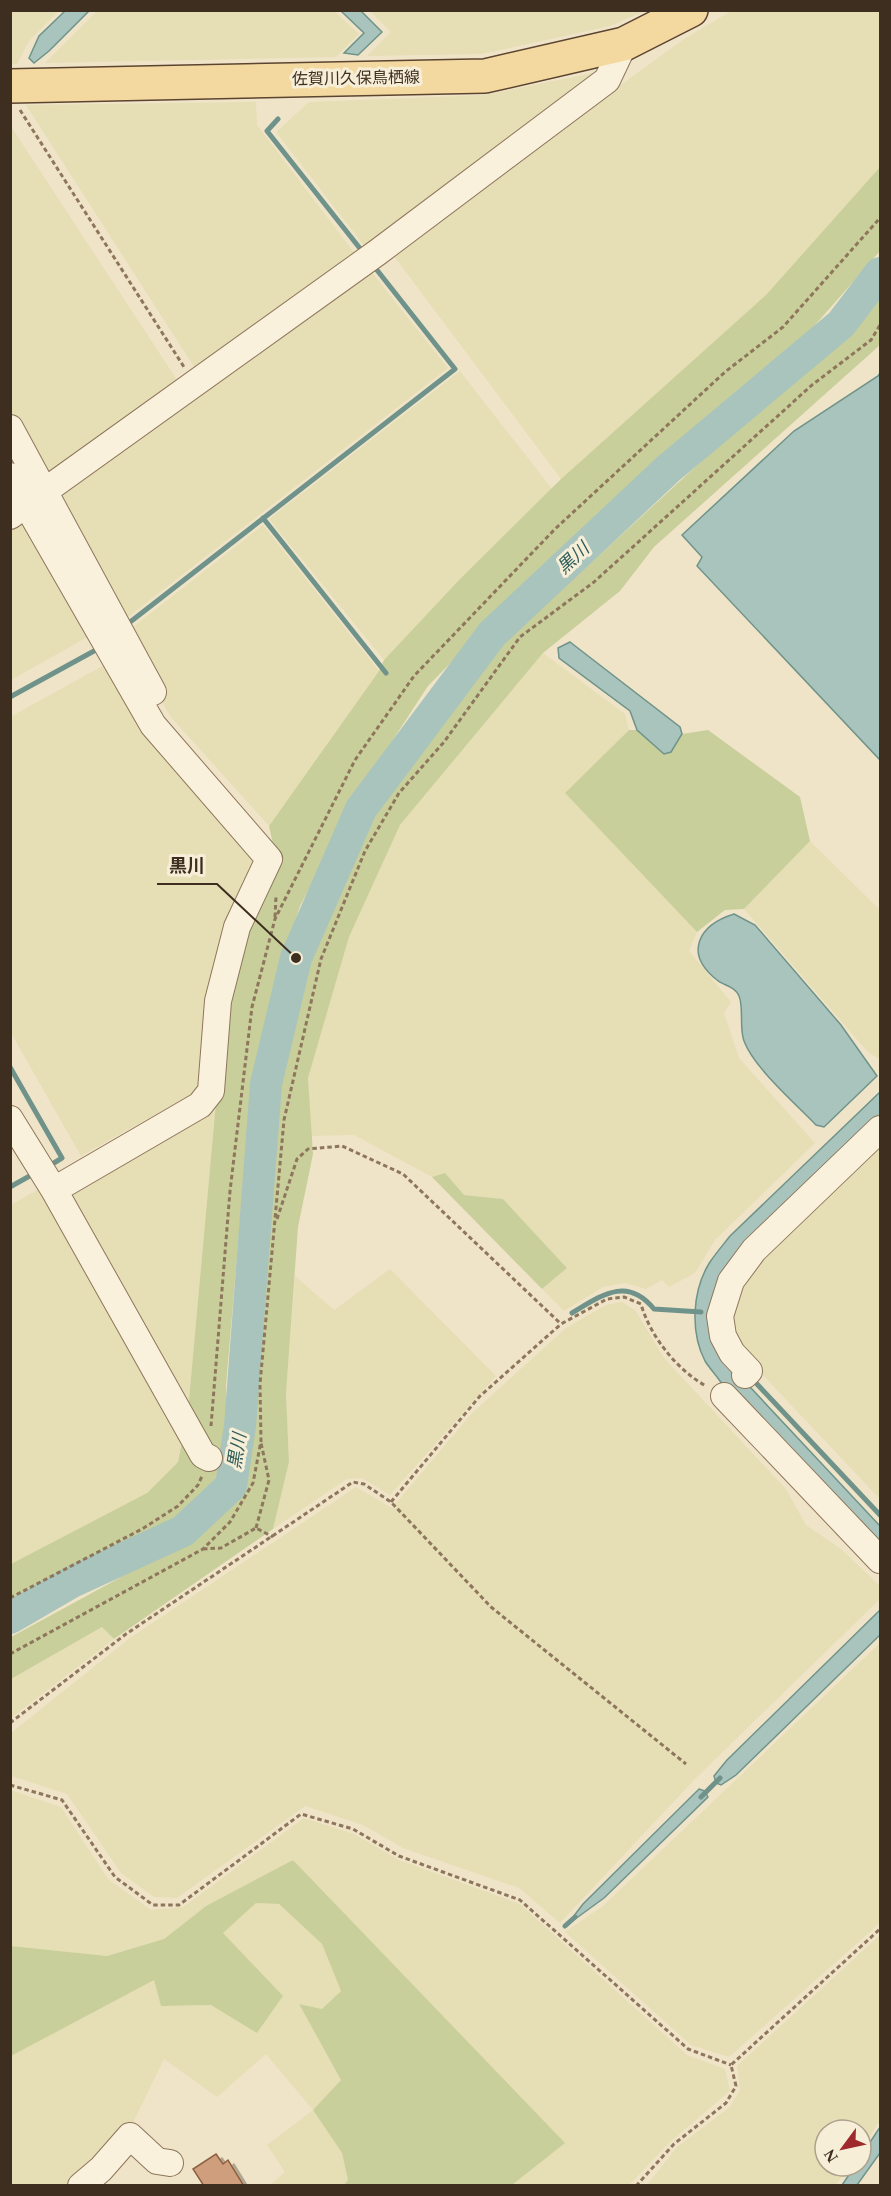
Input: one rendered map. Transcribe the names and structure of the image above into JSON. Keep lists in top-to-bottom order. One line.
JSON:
{"streets":{"main road":["佐賀川久保鳥栖線"]},"water":["黒川"],"places":["黒川"],"north":"bottom left"}
